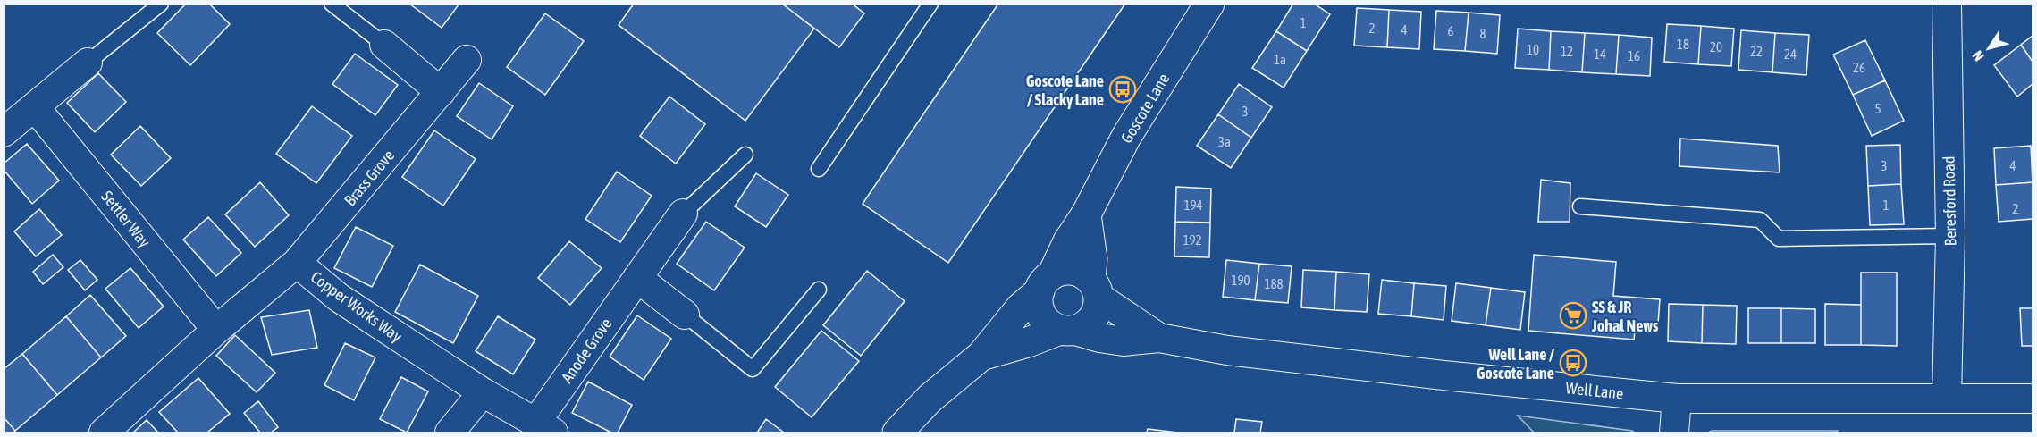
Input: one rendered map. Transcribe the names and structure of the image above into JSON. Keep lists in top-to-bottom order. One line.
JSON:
{"streets":{"street":["Goscote Lane","Brass Grove","Beresford Road","Settler Way","Copper Works Way","Anode Grove","Well Lane"]},"crossings":[["Goscote Lane","Well Lane"],["Brass Grove","Copper Works Way"],["Beresford Road","Well Lane"],["Settler Way","Copper Works Way"],["Copper Works Way","Anode Grove"]],"places":{"bus stop":["Goscote Lane / Slacky Lane","Well Lane / Goscote Lane"],"supermarket":["SS & JR Johal News"]},"house_numbers":["1","2","4","6","8","18","20","10","12","22","14","24","16","1a","26","5","3","3a","3","4","194","1","2","192","190","188"],"north":"bottom left"}
